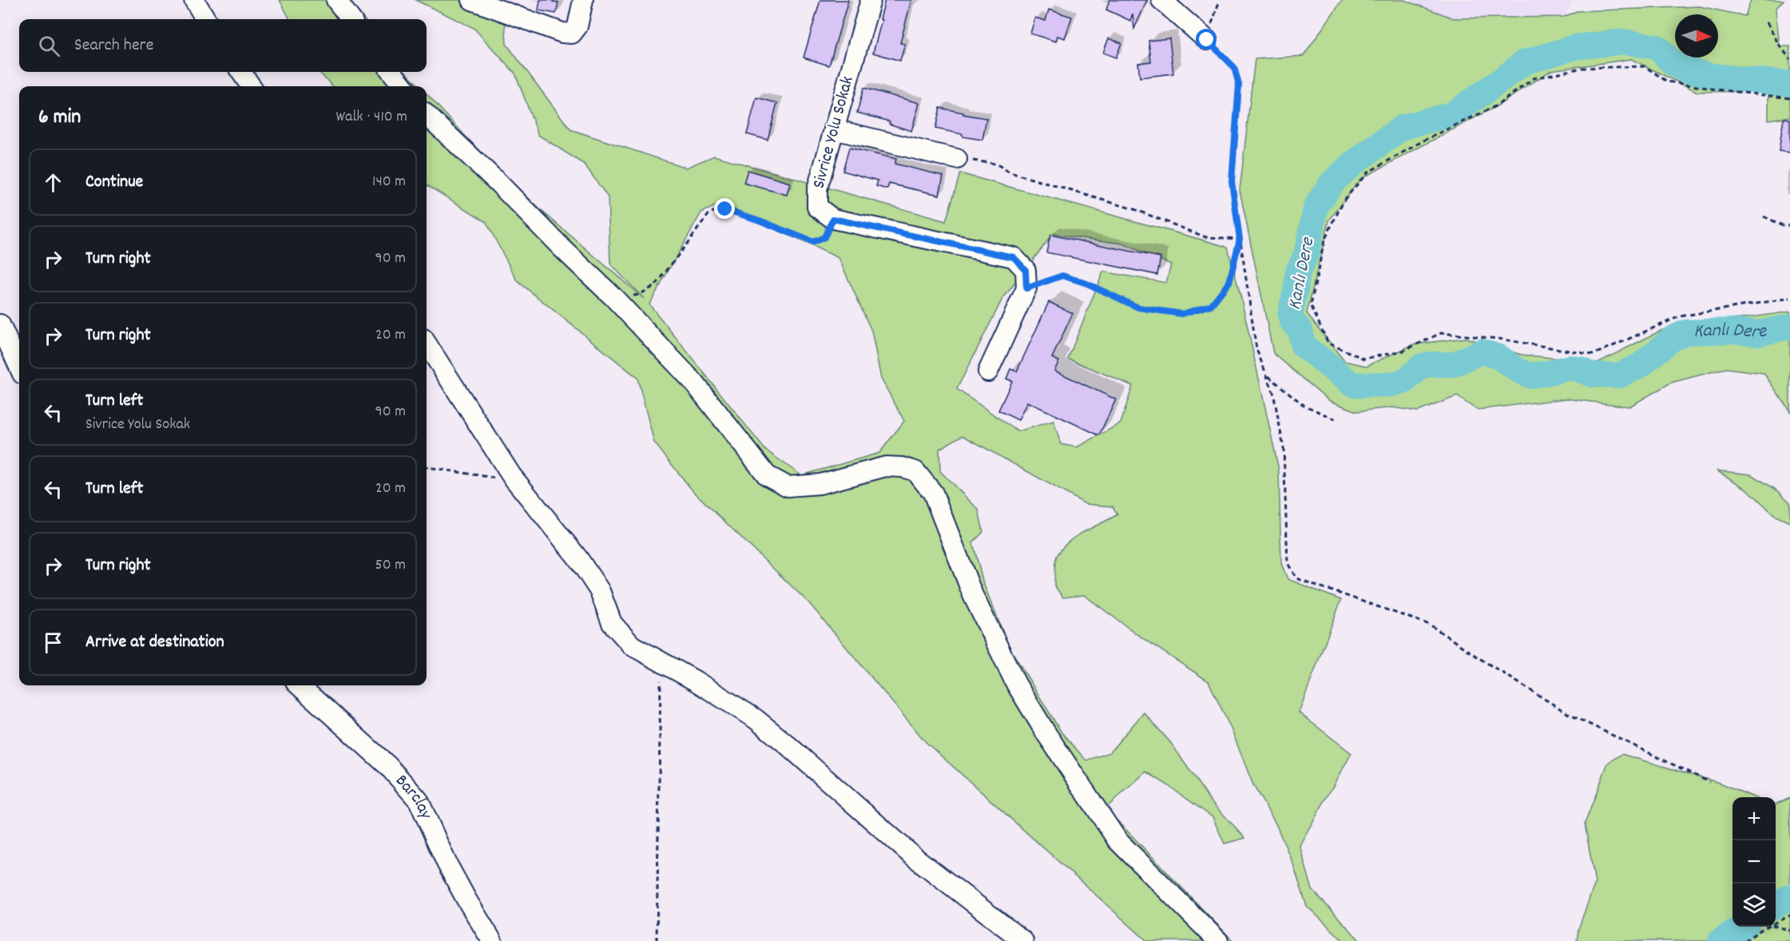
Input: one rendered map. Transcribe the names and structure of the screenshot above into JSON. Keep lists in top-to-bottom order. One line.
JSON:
{"streets":{"street":["Sivrice Yolu Sokak","Barclay"]},"water":["Kanlı Dere"],"north":"right","page":{"search":"Search here","heading":["6 min","Walk · 410 m"],"list":[["Continue","140 m"],["Turn right","90 m"],["Turn right","20 m"],["Turn left","Sivrice Yolu Sokak","90 m"],["Turn left","20 m"],["Turn right","50 m"],"Arrive at destination"],"map_buttons":["+","−"]}}
